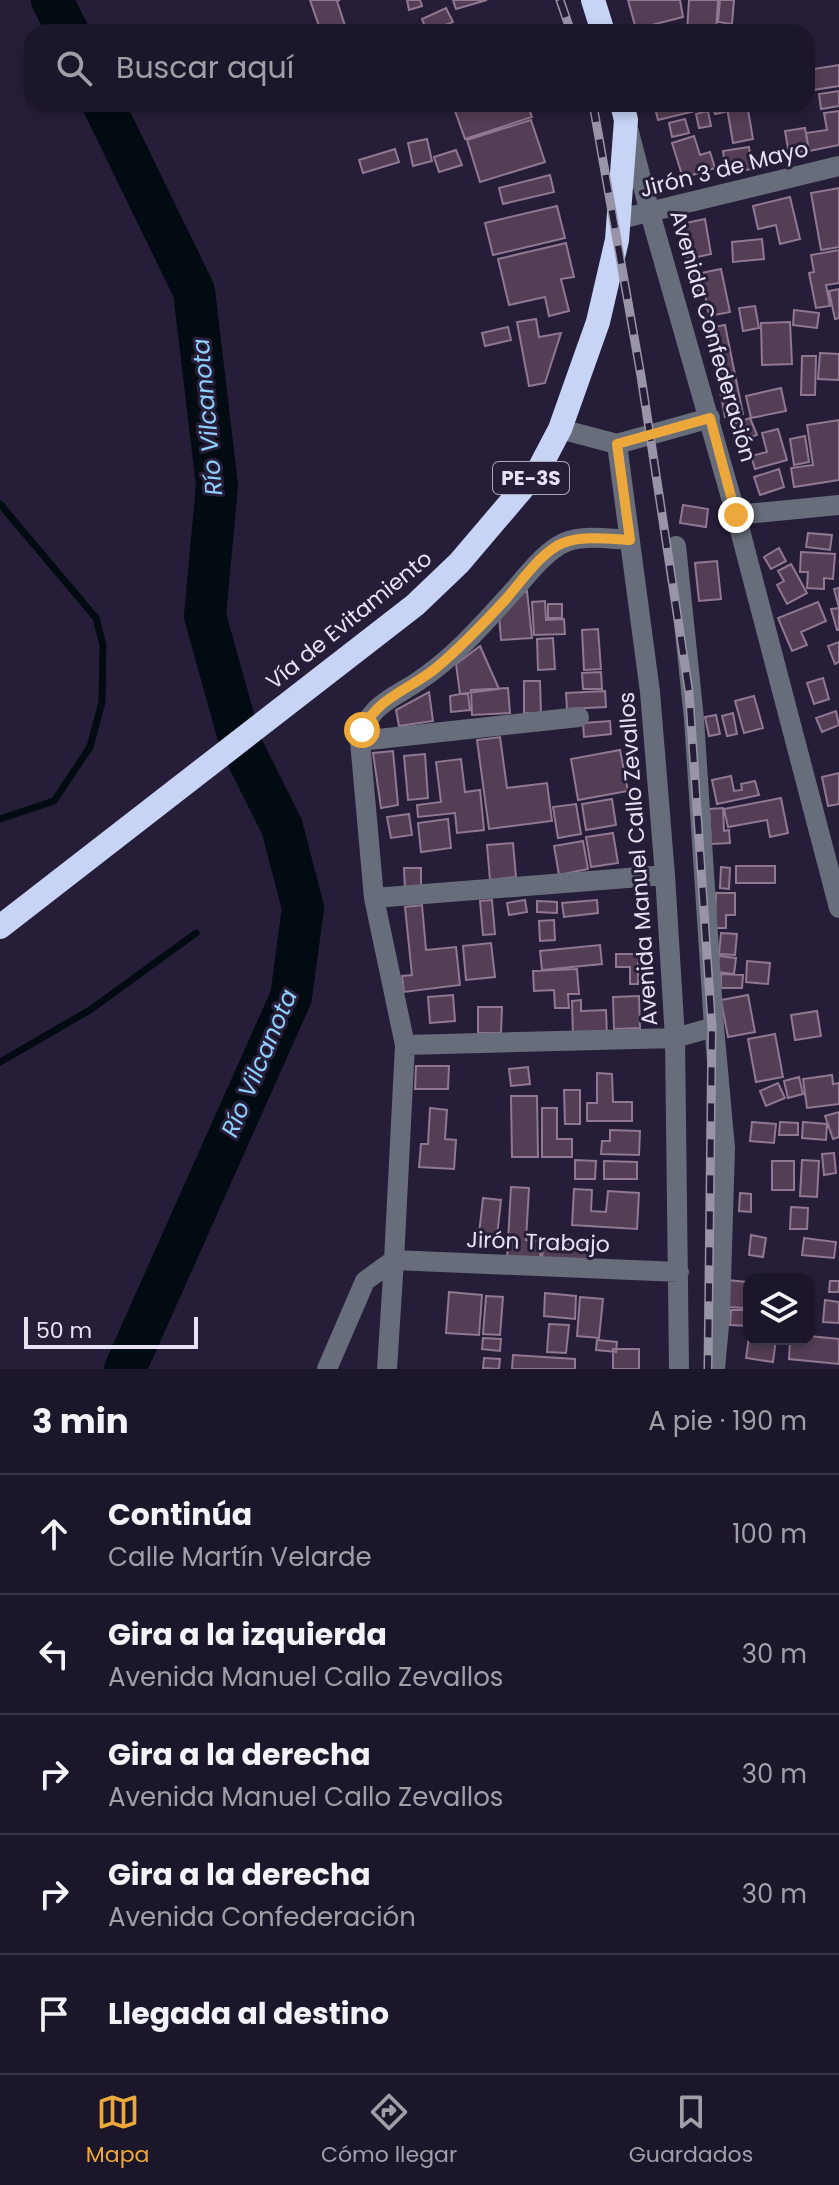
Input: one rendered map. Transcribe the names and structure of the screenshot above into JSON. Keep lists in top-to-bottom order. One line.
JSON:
{"streets":{"highway":["PE-3S","Vía de Evitamiento"],"street":["Jirón 3 de Mayo","Avenida Confederación","Avenida Manuel Callo Zevallos","Jirón Trabajo"]},"crossings":[["Jirón 3 de Mayo","Avenida Confederación"],["Jirón 3 de Mayo","Vía de Evitamiento"],["Avenida Confederación","Vía de Evitamiento"],["Avenida Manuel Callo Zevallos","Jirón Trabajo"]],"water":["Río Vilcanota"],"scale_bar":"50 m","page":{"search":"Buscar aquí","scale":"50 m","heading":["3 min","A pie · 190 m"],"list":[["Continúa","Calle Martín Velarde","100 m"],["Gira a la izquierda","Avenida Manuel Callo Zevallos","30 m"],["Gira a la derecha","Avenida Manuel Callo Zevallos","30 m"],["Gira a la derecha","Avenida Confederación","30 m"],"Llegada al destino"],"nav":["Mapa","Cómo llegar","Guardados"]}}
